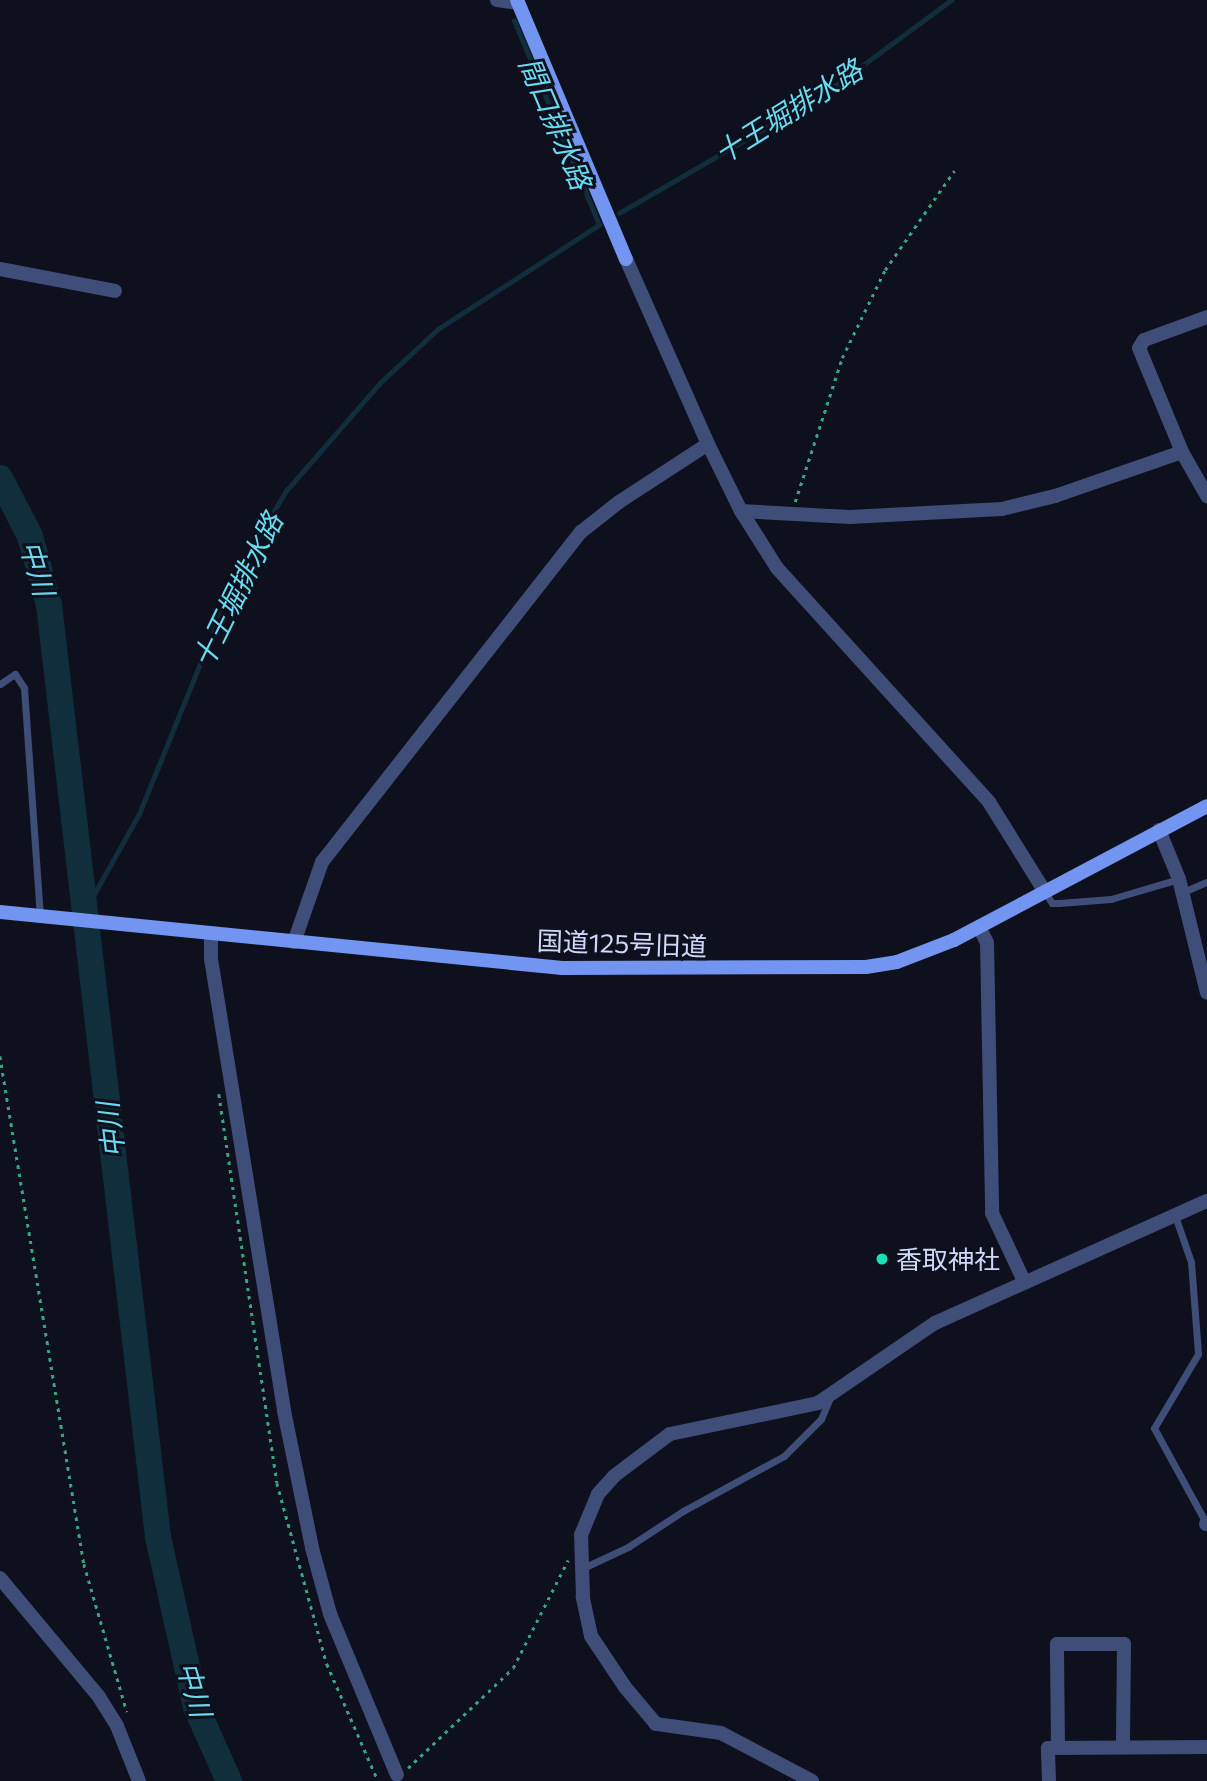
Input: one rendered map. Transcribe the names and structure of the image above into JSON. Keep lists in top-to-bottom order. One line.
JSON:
{"streets":{"street":["国道125号旧道"]},"water":["十王堀排水路","間口排水路","中川"],"places":["香取神社"]}
